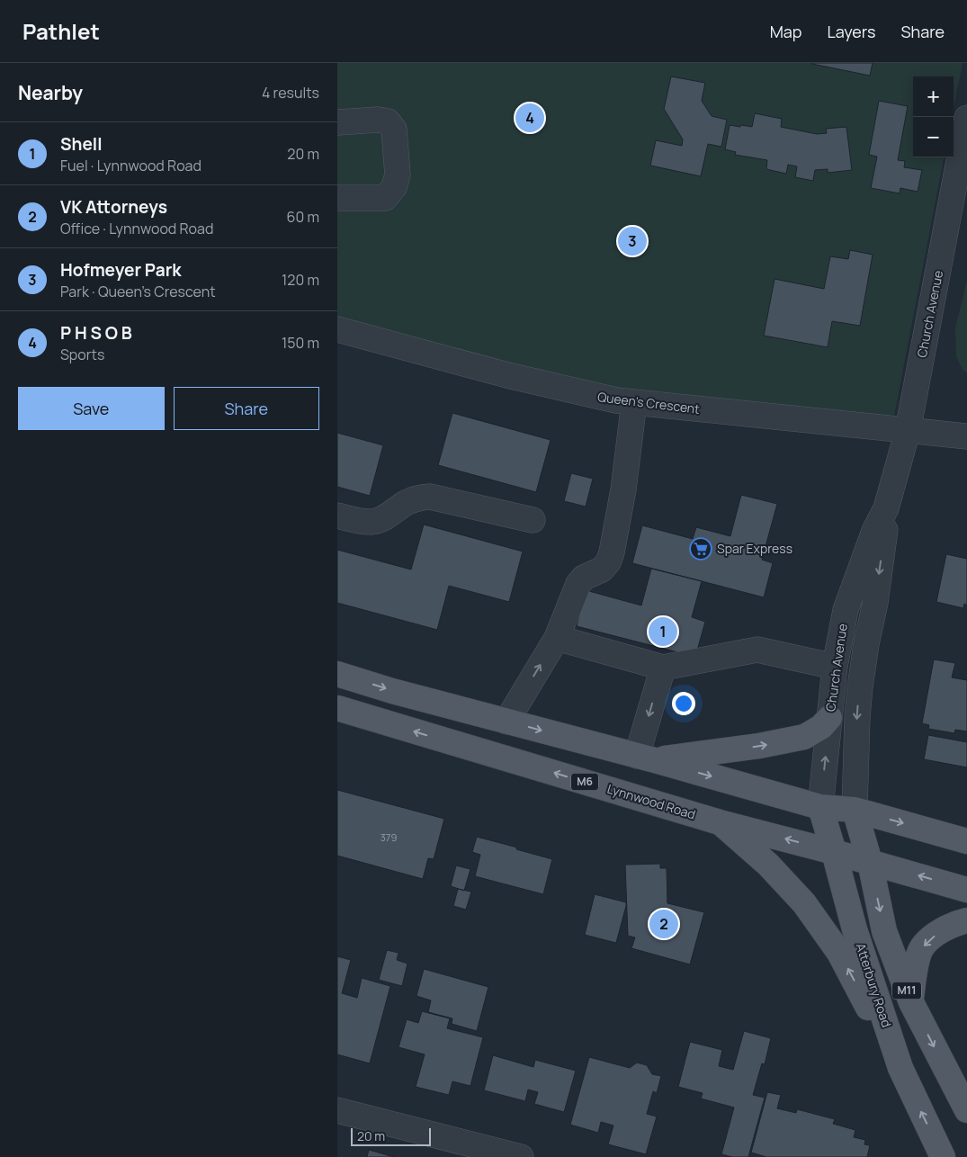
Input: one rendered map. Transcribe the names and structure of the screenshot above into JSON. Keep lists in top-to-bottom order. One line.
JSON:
{"streets":{"main road":["M6","Lynnwood Road","Atterbury Road","M11"],"street":["Church Avenue","Queen's Crescent"]},"crossings":[["Church Avenue","Queen's Crescent"],["Church Avenue","Atterbury Road"],["Church Avenue","M11"],["Lynnwood Road","Atterbury Road"],["Lynnwood Road","M11"]],"places":{"supermarket":["Spar Express"]},"house_numbers":["379"],"scale_bar":"20 m","page":{"header":"Pathlet","nav":["Map","Layers","Share"],"heading":["Nearby","4 results"],"map_buttons":["+","−"],"pins":["4","3","1","2"],"list":[{"mark":"1","name":"Shell","note":"Fuel · Lynnwood Road","value":"20 m"},{"mark":"2","name":"VK Attorneys","note":"Office · Lynnwood Road","value":"60 m"},{"mark":"3","name":"Hofmeyer Park","note":"Park · Queen's Crescent","value":"120 m"},{"mark":"4","name":"P H S O B","note":"Sports","value":"150 m"}],"buttons":["Save","Share"],"scale":"20 m"}}
